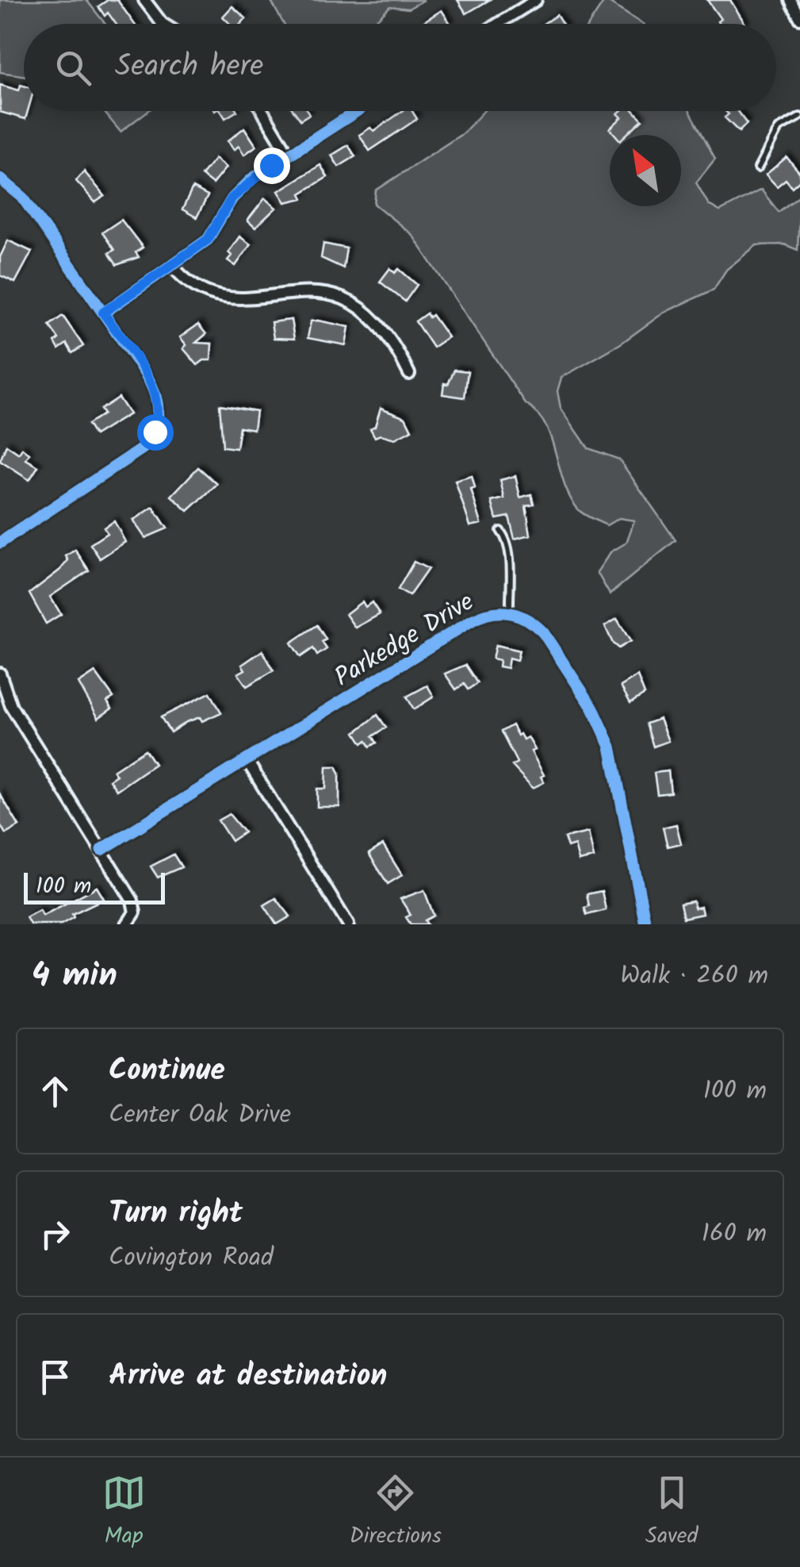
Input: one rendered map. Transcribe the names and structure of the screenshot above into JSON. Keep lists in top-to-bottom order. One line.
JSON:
{"streets":{"street":["Parkedge Drive"]},"scale_bar":"100 m","north":"top left","page":{"search":"Search here","scale":"100 m","heading":["4 min","Walk · 260 m"],"list":[["Continue","Center Oak Drive","100 m"],["Turn right","Covington Road","160 m"],"Arrive at destination"],"nav":["Map","Directions","Saved"]}}
